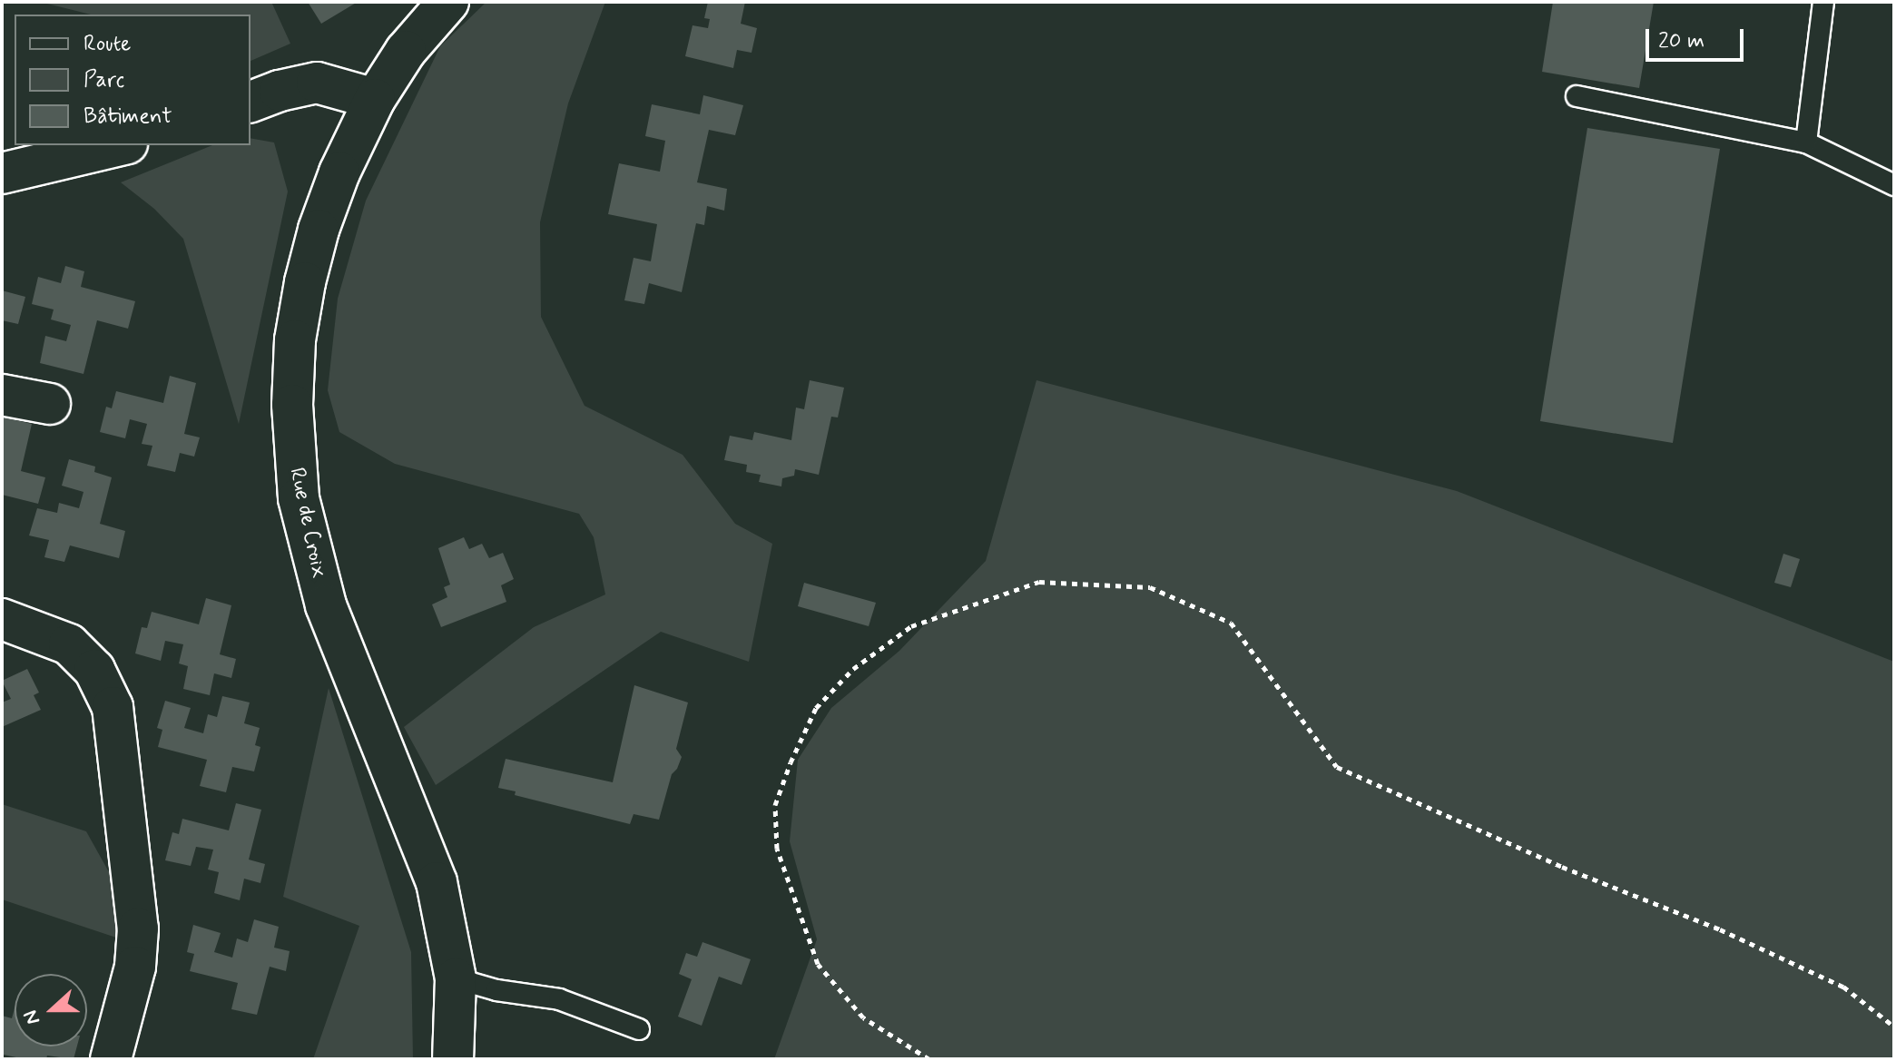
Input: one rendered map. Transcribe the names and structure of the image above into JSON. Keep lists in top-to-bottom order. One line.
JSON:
{"streets":{"main road":["Rue de Croix"]},"legend":["Route","Parc","Bâtiment"],"scale_bar":"20 m","north":"left"}
